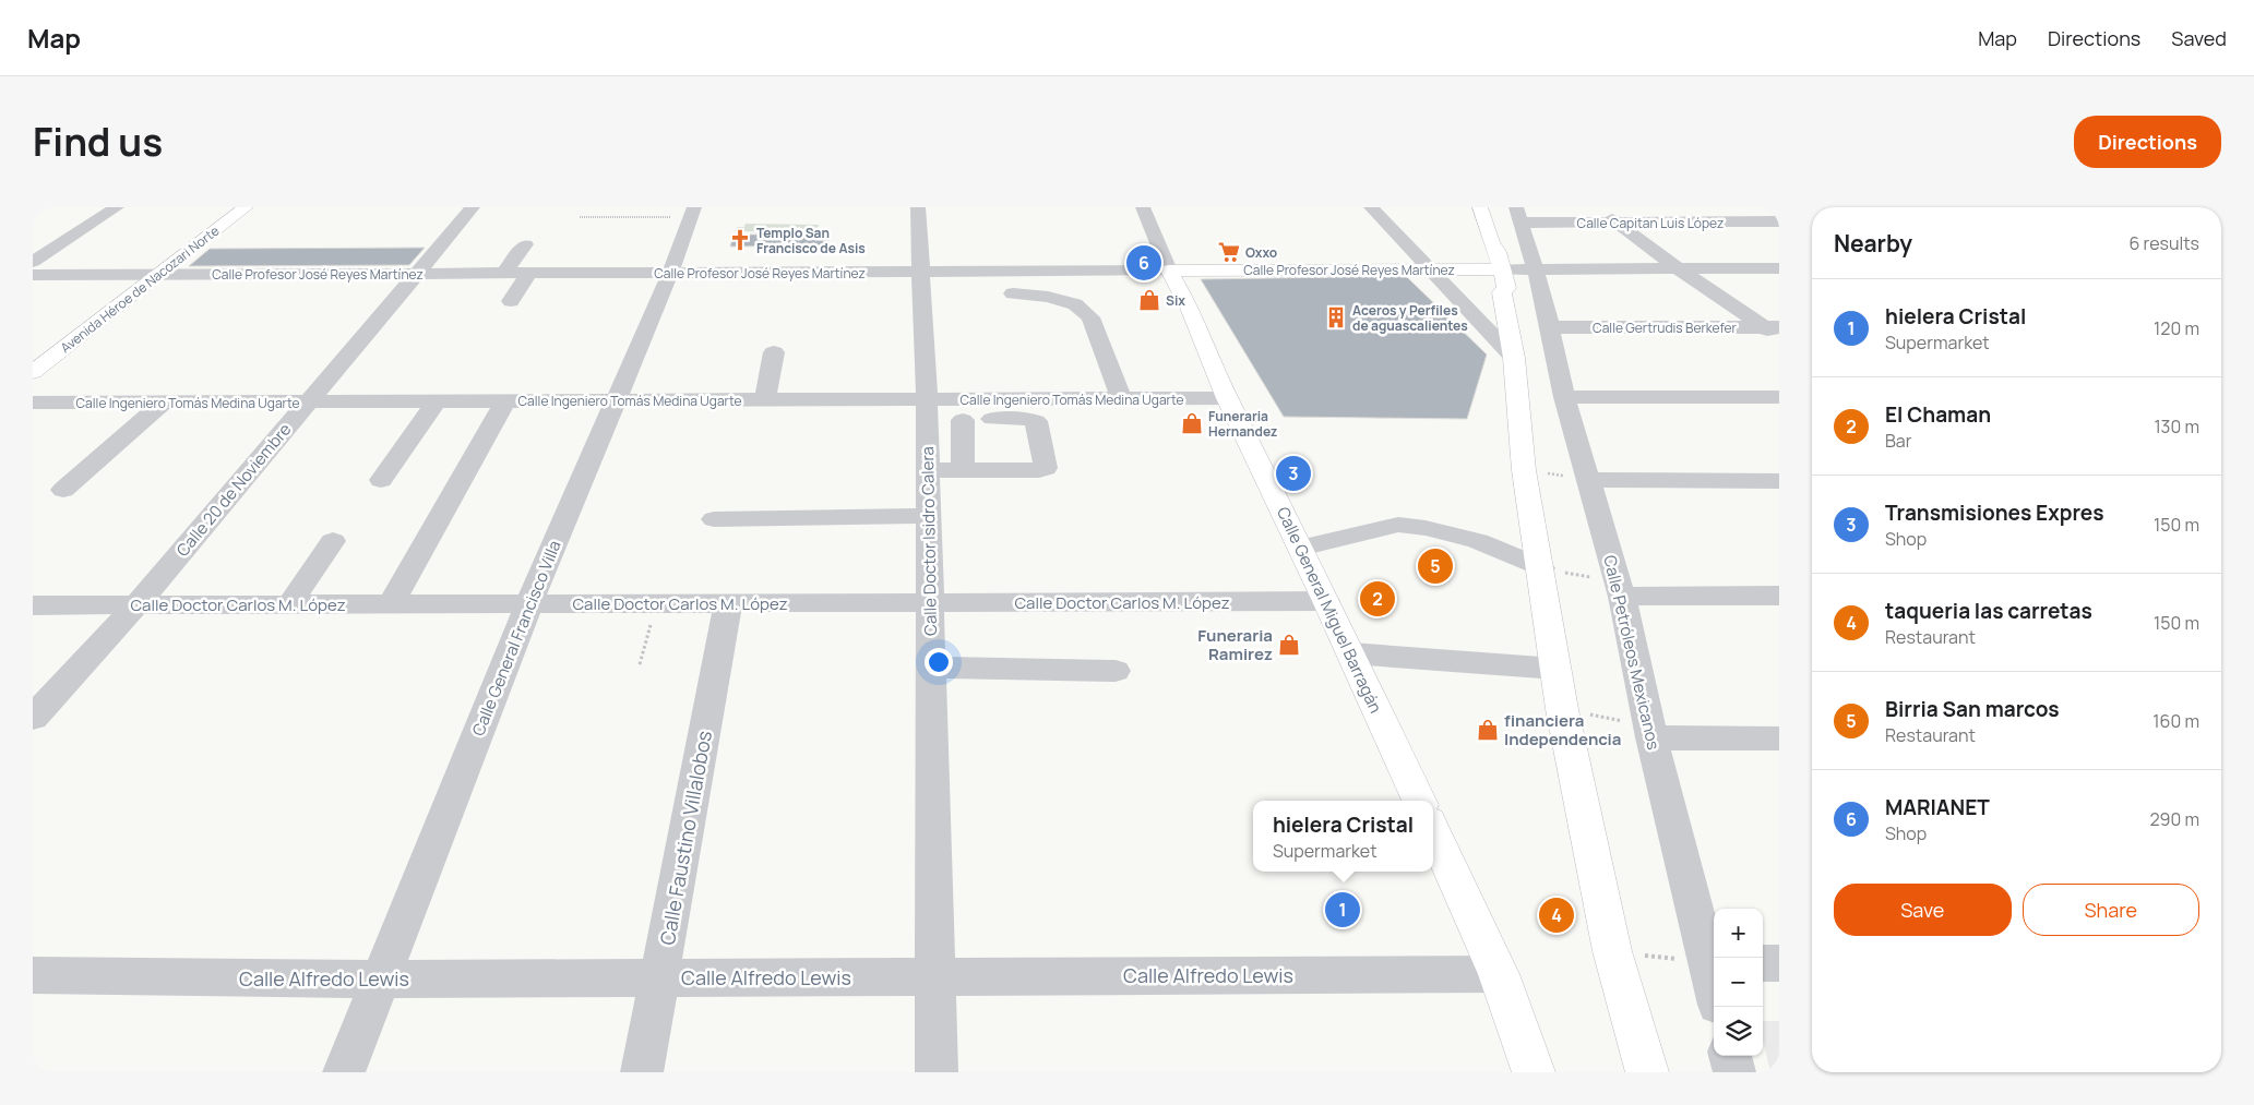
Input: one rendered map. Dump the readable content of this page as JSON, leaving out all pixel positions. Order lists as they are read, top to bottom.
{
  "streets": {
    "main road": ["Calle Profesor José Reyes Martínez", "Avenida Héroe de Nacozari Norte", "Calle General Miguel Barragán"],
    "street": [
      "Calle Capitan Luis López",
      "Calle Gertrudis Berkefer",
      "Calle Ingeniero Tomás Medina Ugarte",
      "Calle 20 de Noviembre",
      "Calle Doctor Isidro Calera",
      "Calle Doctor Carlos M. López",
      "Calle General Francisco Villa",
      "Calle Petróleos Mexicanos",
      "Calle Faustino Villalobos",
      "Calle Alfredo Lewis"
    ]
  },
  "crossings": [
    ["Calle Capitan Luis López", "Calle Petróleos Mexicanos"],
    ["Calle Profesor José Reyes Martínez", "Avenida Héroe de Nacozari Norte"],
    ["Calle Profesor José Reyes Martínez", "Calle 20 de Noviembre"],
    ["Calle Profesor José Reyes Martínez", "Calle Doctor Isidro Calera"],
    ["Calle Profesor José Reyes Martínez", "Calle General Miguel Barragán"],
    ["Calle Profesor José Reyes Martínez", "Calle General Francisco Villa"],
    ["Calle Profesor José Reyes Martínez", "Calle Petróleos Mexicanos"],
    ["Calle Gertrudis Berkefer", "Calle Petróleos Mexicanos"],
    ["Calle Ingeniero Tomás Medina Ugarte", "Calle 20 de Noviembre"],
    ["Calle Ingeniero Tomás Medina Ugarte", "Calle Doctor Isidro Calera"],
    ["Calle Ingeniero Tomás Medina Ugarte", "Calle General Miguel Barragán"],
    ["Calle Ingeniero Tomás Medina Ugarte", "Calle General Francisco Villa"],
    ["Calle 20 de Noviembre", "Calle Doctor Carlos M. López"],
    ["Calle Doctor Isidro Calera", "Calle Doctor Carlos M. López"],
    ["Calle Doctor Isidro Calera", "Calle Alfredo Lewis"],
    ["Calle Doctor Carlos M. López", "Calle General Miguel Barragán"],
    ["Calle Doctor Carlos M. López", "Calle General Francisco Villa"],
    ["Calle Doctor Carlos M. López", "Calle Faustino Villalobos"],
    ["Calle General Francisco Villa", "Calle Alfredo Lewis"],
    ["Calle Faustino Villalobos", "Calle Alfredo Lewis"]
  ],
  "places": {
    "church": ["Templo San Francisco de Asis"],
    "supermarket": ["Oxxo"],
    "shop": [
      "Six",
      "Funeraria Hernandez",
      "Funeraria Ramirez",
      "financiera Independencia"
    ],
    "building": ["Aceros y Perfiles de aguascalientes"]
  },
  "page": {
    "header": "Map",
    "nav": ["Map", "Directions", "Saved"],
    "title": "Find us",
    "buttons": [
      "Directions",
      ["Save", "Share"]
    ],
    "heading": ["Nearby", "6 results"],
    "pins": [
      "6",
      "3",
      "5",
      "2",
      "1",
      "4"
    ],
    "list": [
      {
        "mark": "1",
        "name": "hielera Cristal",
        "note": "Supermarket",
        "value": "120 m"
      },
      {
        "mark": "2",
        "name": "El Chaman",
        "note": "Bar",
        "value": "130 m"
      },
      {
        "mark": "3",
        "name": "Transmisiones Expres",
        "note": "Shop",
        "value": "150 m"
      },
      {
        "mark": "4",
        "name": "taqueria las carretas",
        "note": "Restaurant",
        "value": "150 m"
      },
      {
        "mark": "5",
        "name": "Birria San marcos",
        "note": "Restaurant",
        "value": "160 m"
      },
      {
        "mark": "6",
        "name": "MARIANET",
        "note": "Shop",
        "value": "290 m"
      }
    ],
    "popup": ["hielera Cristal", "Supermarket"],
    "map_buttons": ["+", "−"]
  }
}
